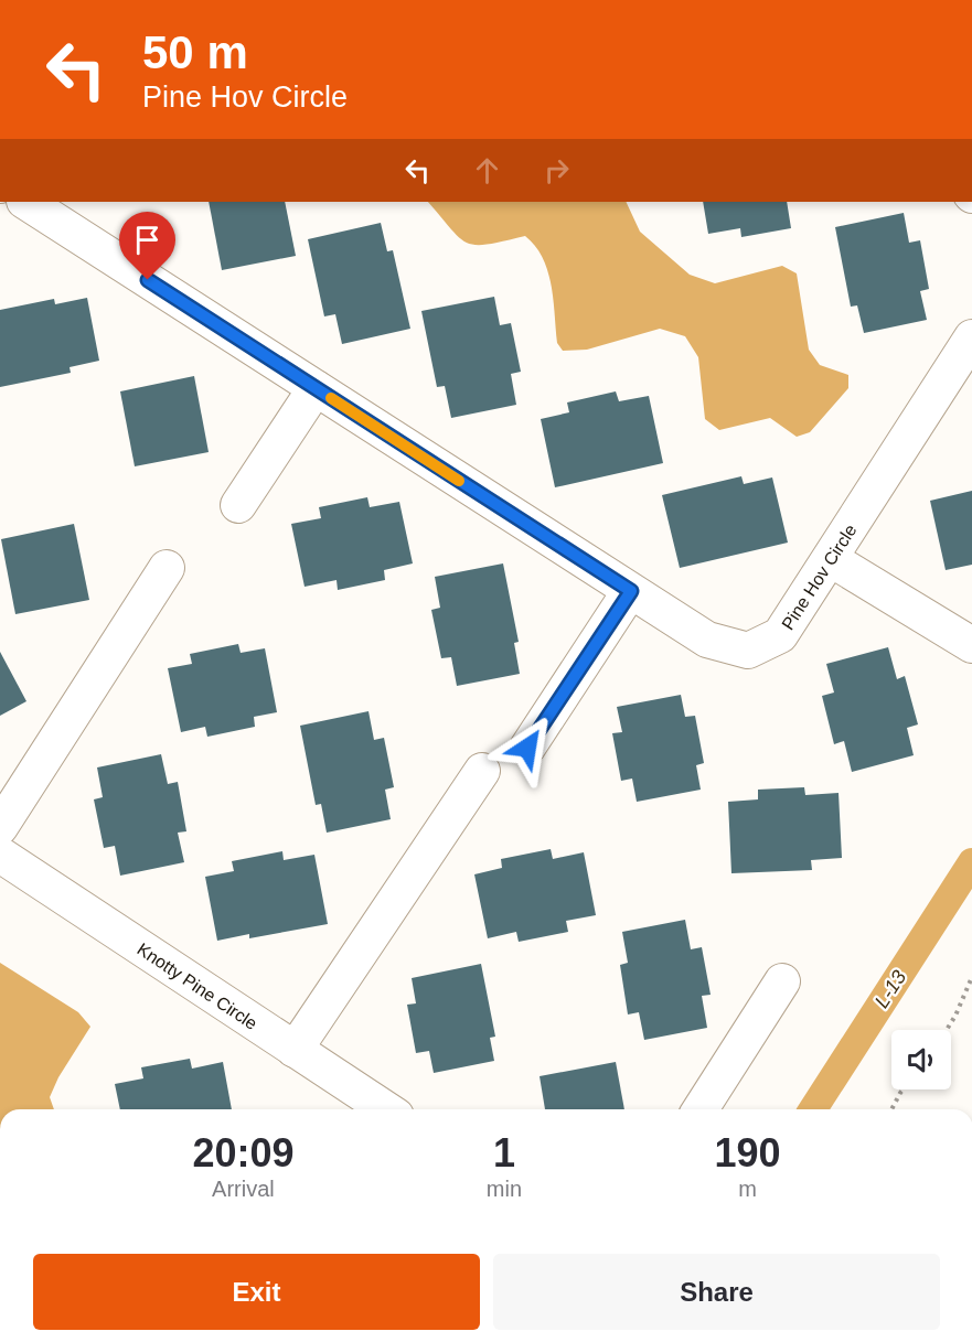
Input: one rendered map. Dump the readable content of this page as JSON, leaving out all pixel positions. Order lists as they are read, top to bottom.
{
  "streets": {
    "street": ["Pine Hov Circle", "Knotty Pine Circle"]
  },
  "water": ["L-13"],
  "page": {
    "turn": ["50 m", "Pine Hov Circle"],
    "eta": [
      "20:09",
      "Arrival",
      "1",
      "min",
      "190",
      "m"
    ],
    "buttons": ["Exit", "Share"]
  }
}
